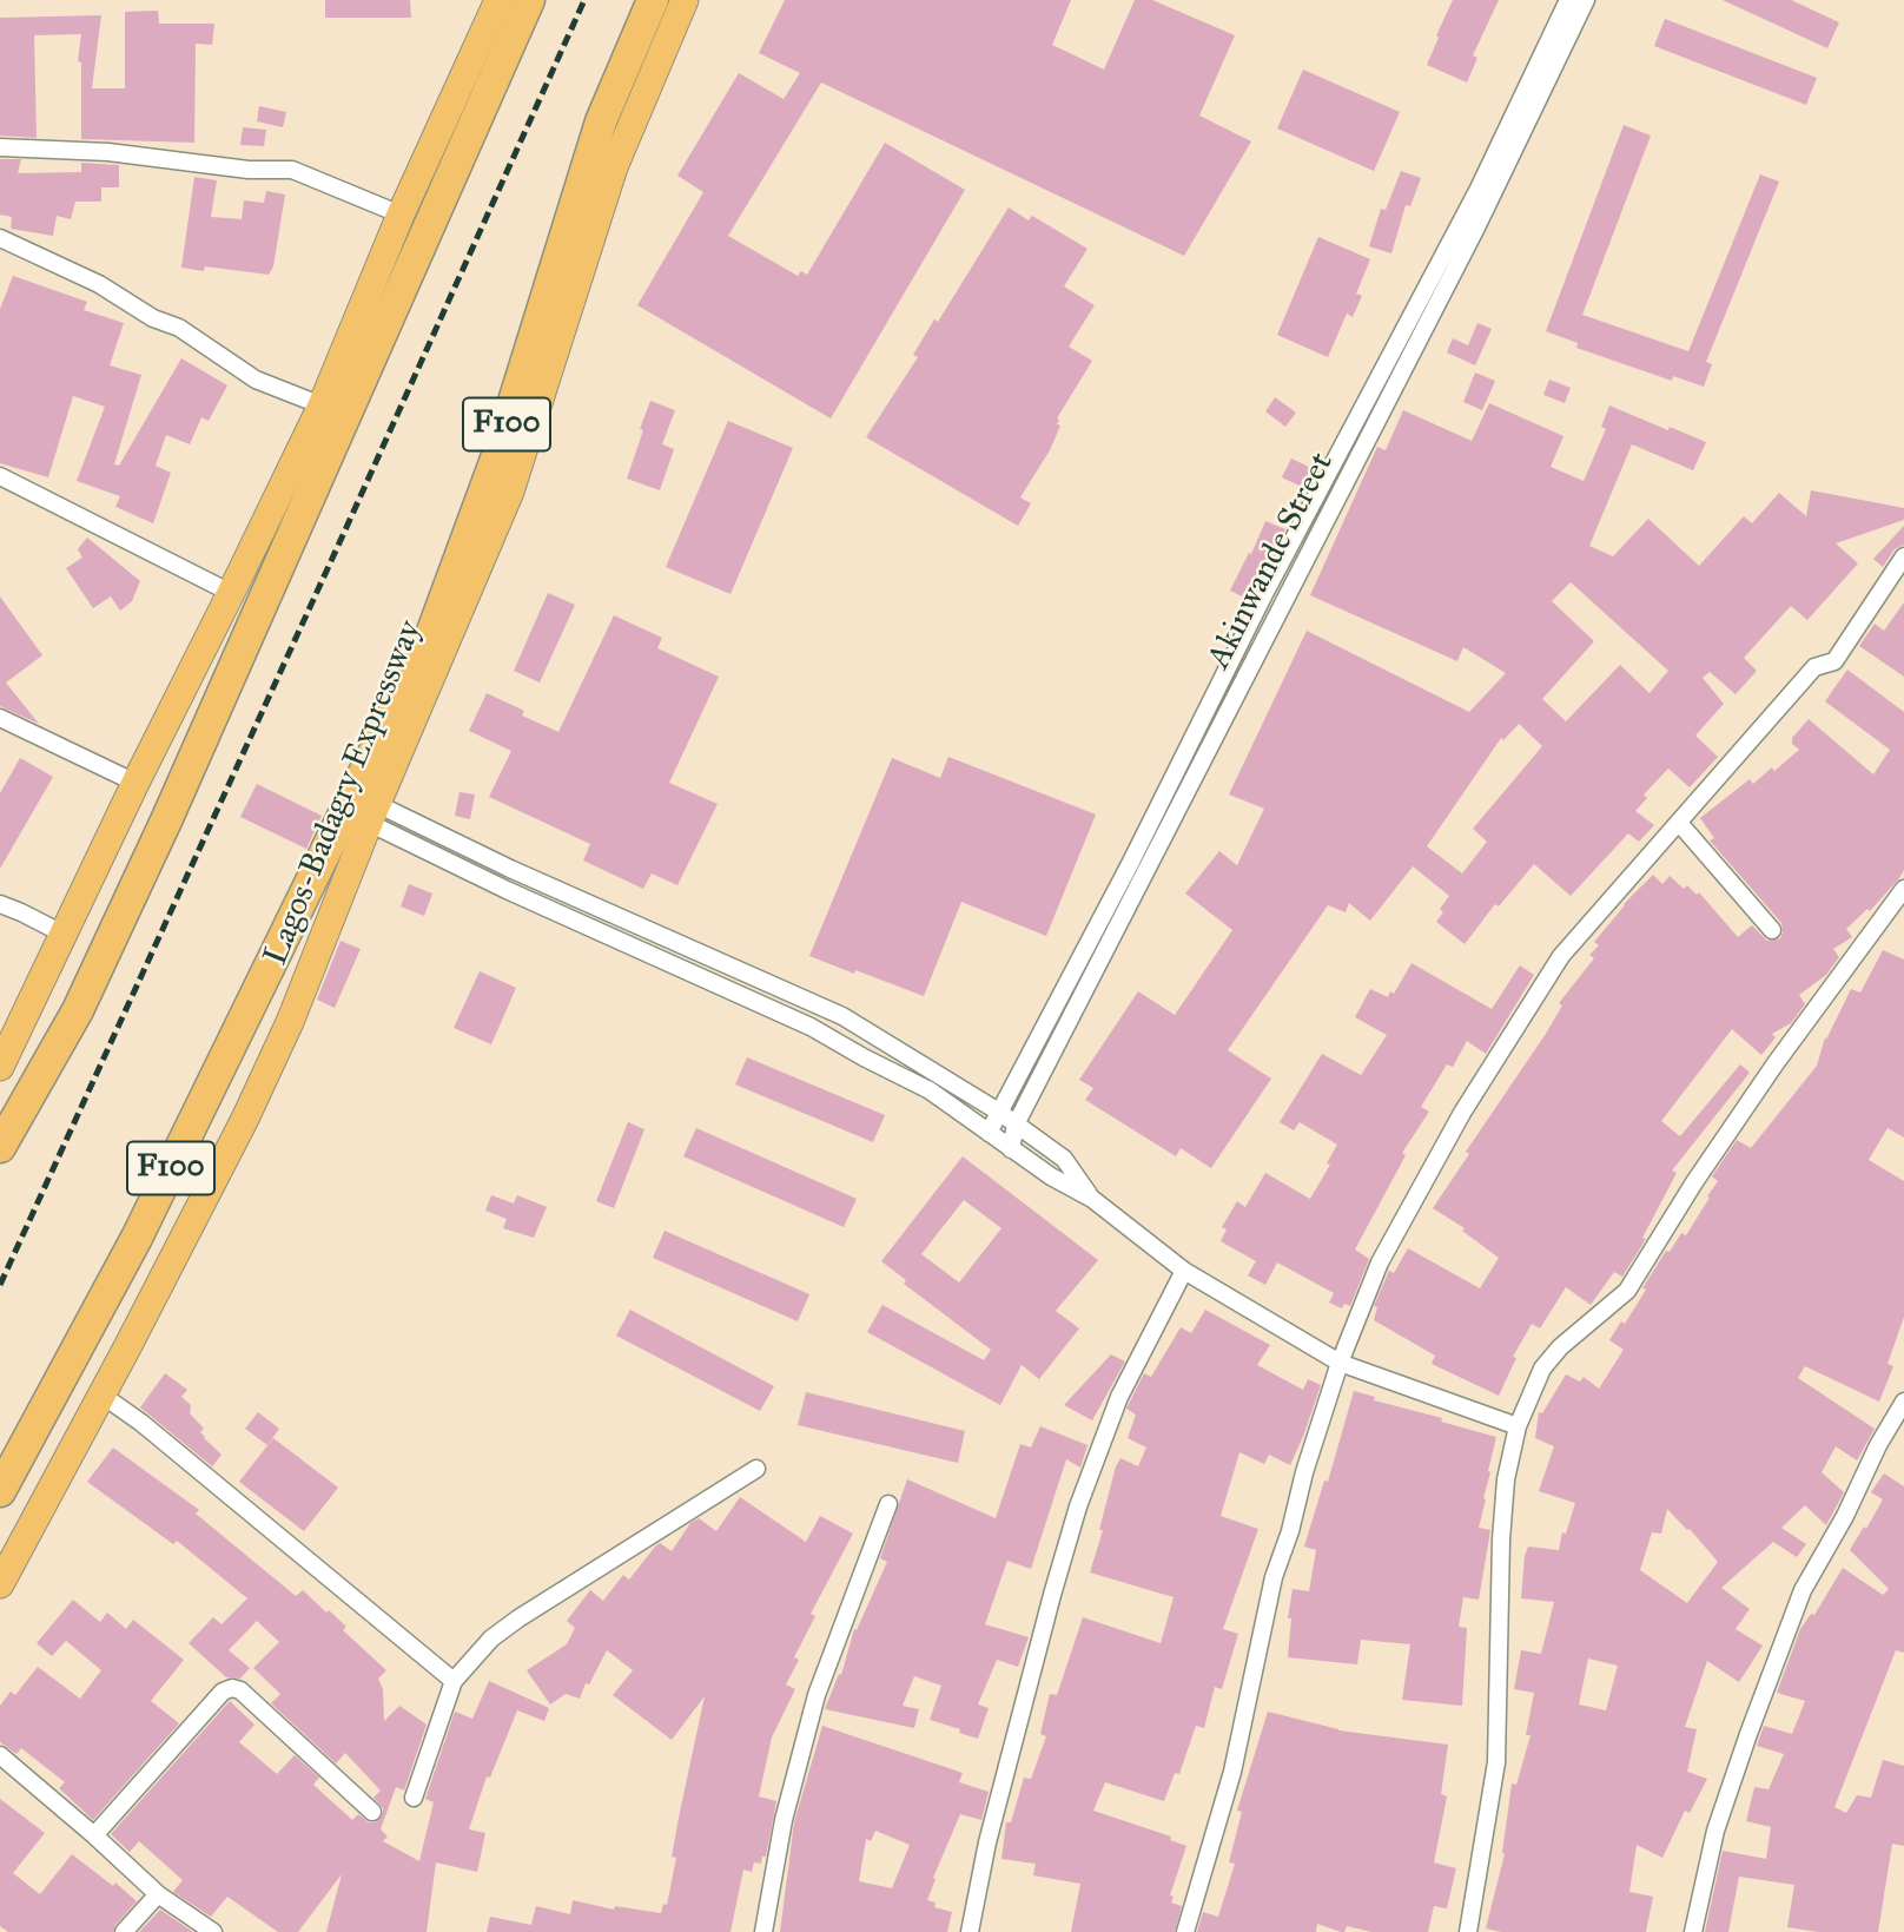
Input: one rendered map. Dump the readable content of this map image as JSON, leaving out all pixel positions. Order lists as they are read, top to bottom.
{
  "streets": {
    "highway": ["F100", "Lagos-Badagry Expressway"],
    "street": ["Akinwande Street"]
  }
}
